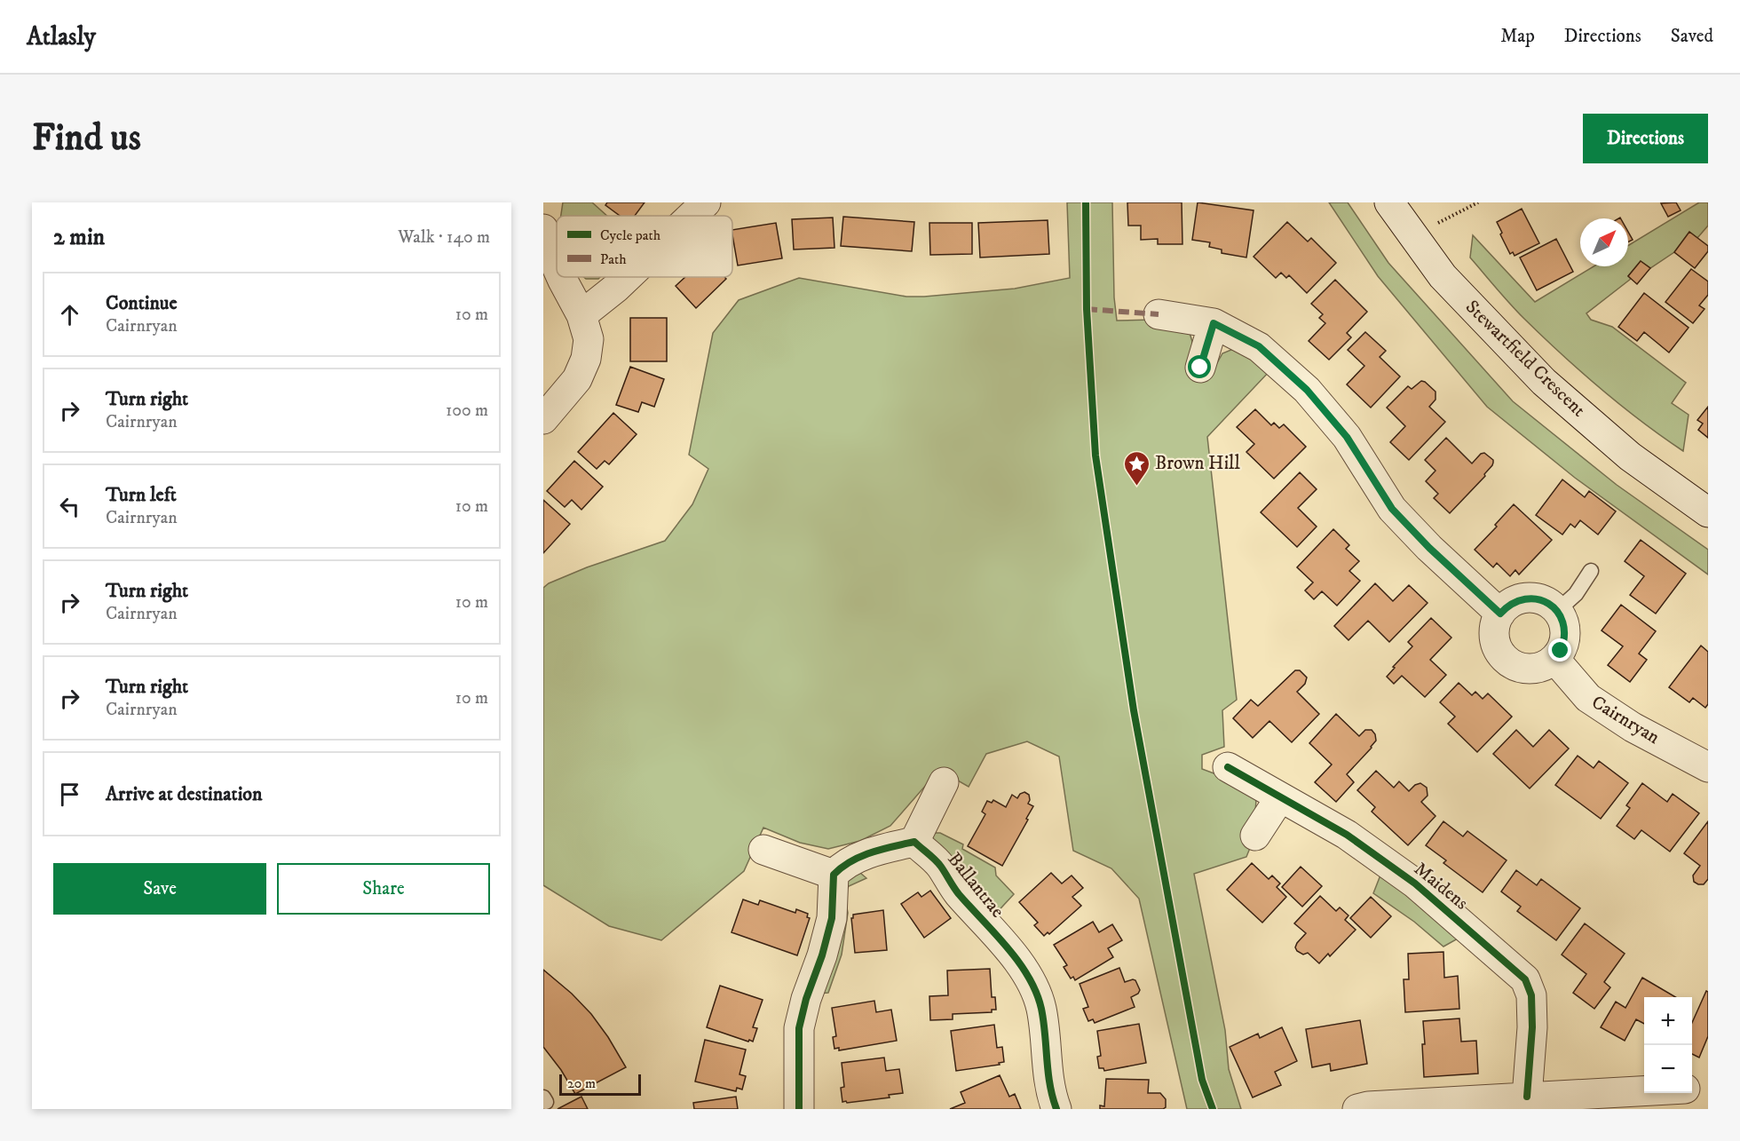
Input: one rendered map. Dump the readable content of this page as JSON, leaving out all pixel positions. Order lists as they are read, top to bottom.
{
  "streets": {
    "street": [
      "Stewartfield Crescent",
      "Cairnryan",
      "Ballantrae",
      "Maidens"
    ]
  },
  "places": {
    "place": ["Brown Hill"]
  },
  "legend": ["Cycle path", "Path"],
  "scale_bar": "20 m",
  "north": "top right",
  "page": {
    "header": "Atlasly",
    "nav": ["Map", "Directions", "Saved"],
    "buttons": [
      "Directions",
      ["Save", "Share"]
    ],
    "title": "Find us",
    "heading": ["2 min", "Walk · 140 m"],
    "list": [
      ["Continue", "Cairnryan", "10 m"],
      ["Turn right", "Cairnryan", "100 m"],
      ["Turn left", "Cairnryan", "10 m"],
      ["Turn right", "Cairnryan", "10 m"],
      ["Turn right", "Cairnryan", "10 m"],
      "Arrive at destination"
    ],
    "map_buttons": ["+", "−"],
    "scale": "20 m"
  }
}
